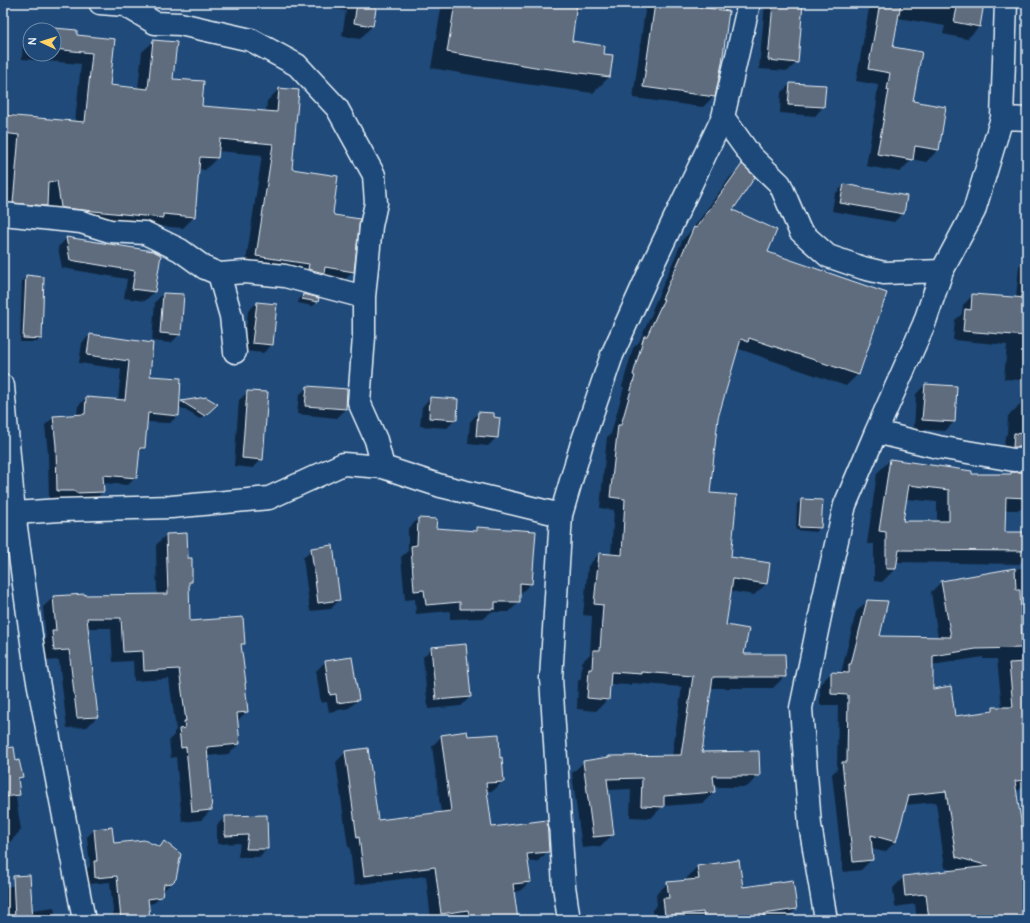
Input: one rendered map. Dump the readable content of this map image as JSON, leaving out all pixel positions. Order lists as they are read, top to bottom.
{
  "north": "left"
}
